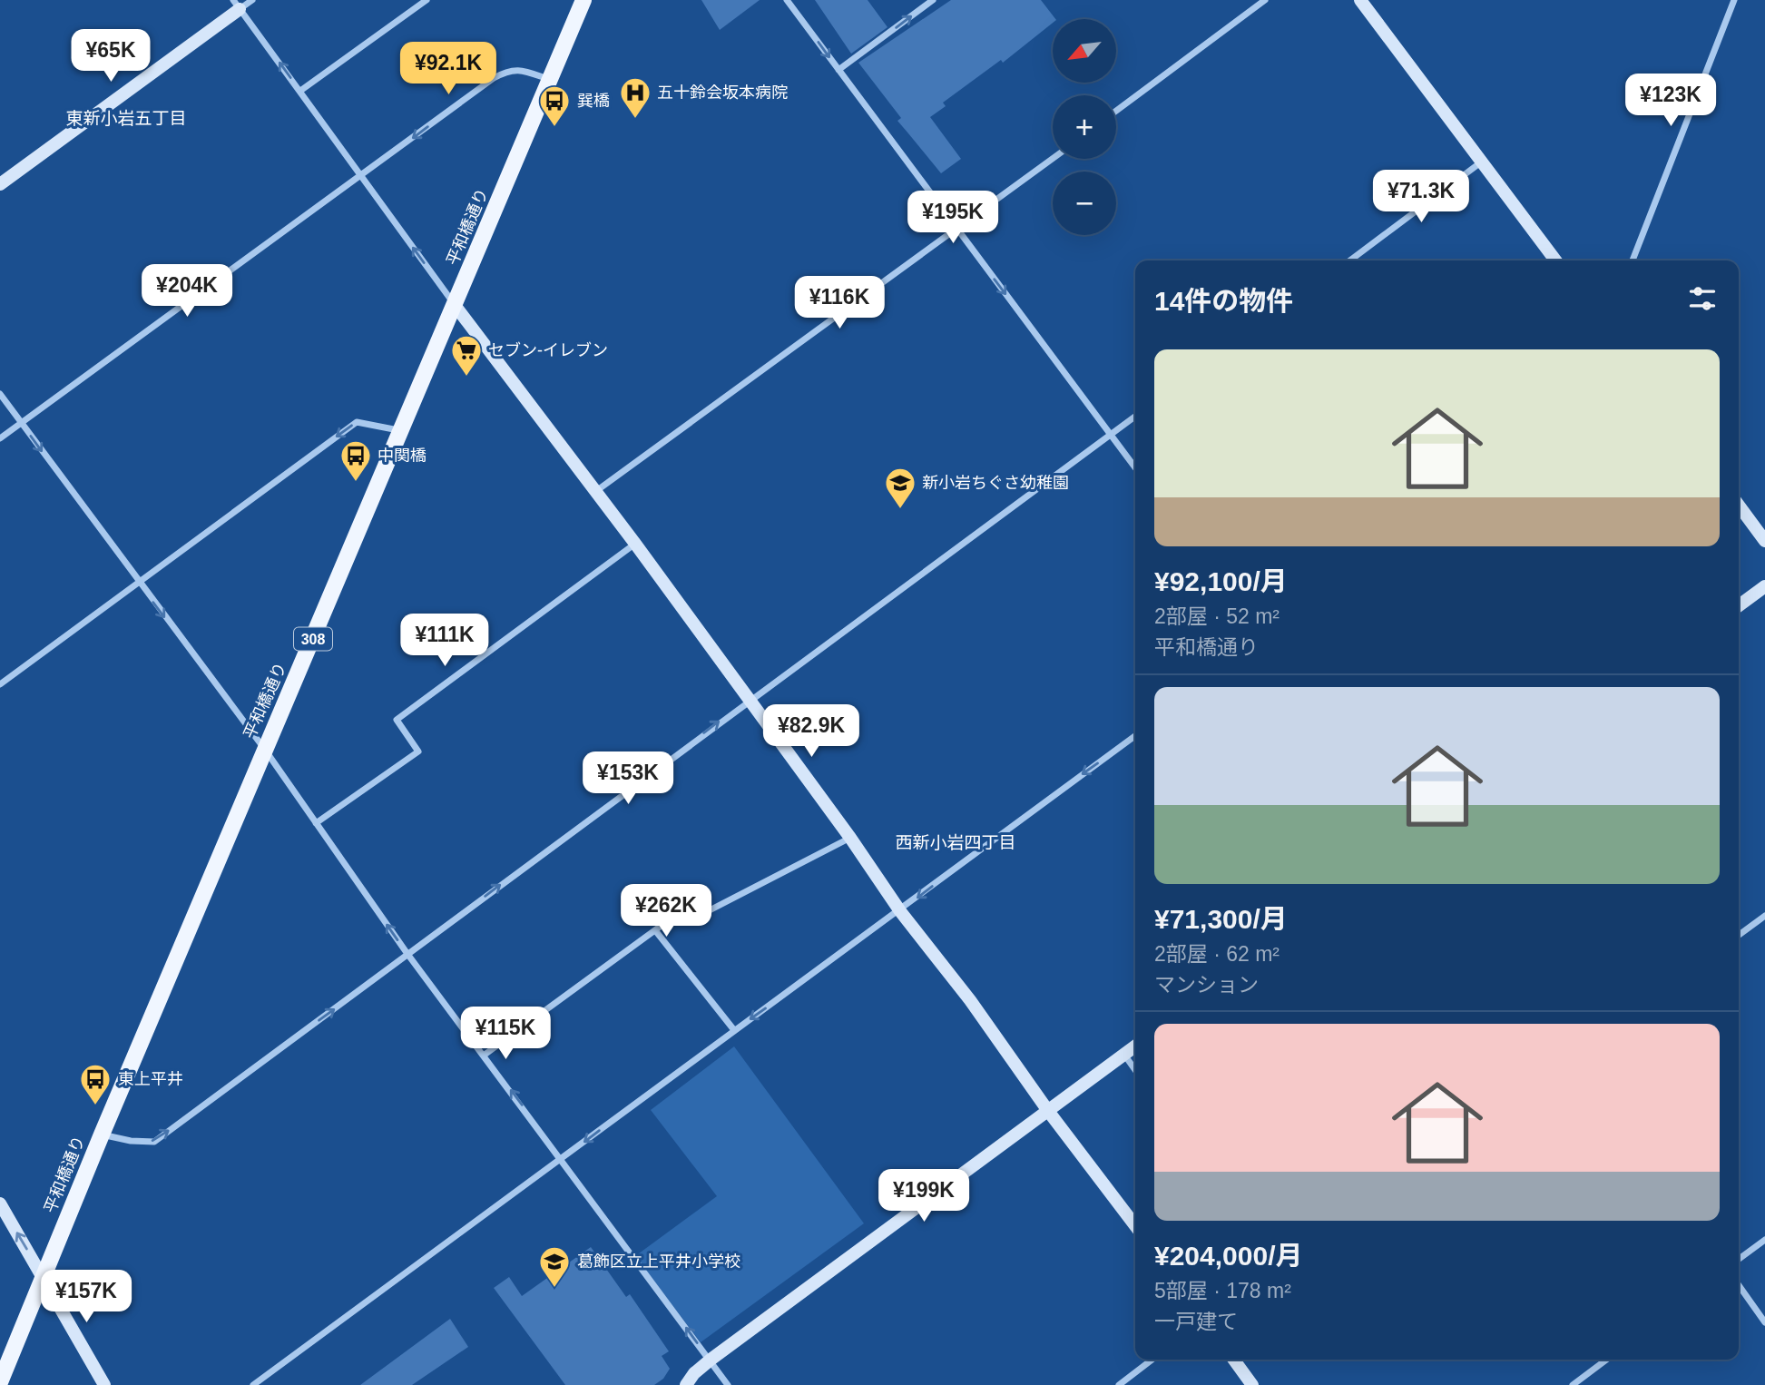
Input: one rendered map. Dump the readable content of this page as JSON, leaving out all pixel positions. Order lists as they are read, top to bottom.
{
  "streets": {
    "main road": ["平和橋通り", "308"]
  },
  "districts": ["東新小岩五丁目", "西新小岩四丁目"],
  "places": {
    "hospital": ["五十鈴会坂本病院"],
    "bus stop": ["巽橋", "中関橋", "東上平井"],
    "supermarket": ["セブン-イレブン"],
    "school or university": ["新小岩ちぐさ幼稚園", "葛飾区立上平井小学校"]
  },
  "north": "bottom left",
  "page": {
    "map_buttons": ["+", "−"],
    "price": [
      "¥65K",
      "¥92.1K",
      "¥123K",
      "¥71.3K",
      "¥195K",
      "¥204K",
      "¥116K",
      "¥111K",
      "¥82.9K",
      "¥153K",
      "¥262K",
      "¥115K",
      "¥199K",
      "¥157K"
    ],
    "heading": "14件の物件",
    "list": [
      {
        "name": "¥92,100/月",
        "note": "2部屋 · 52 m² · 平和橋通り"
      },
      {
        "name": "¥71,300/月",
        "note": "2部屋 · 62 m² · マンション"
      },
      {
        "name": "¥204,000/月",
        "note": "5部屋 · 178 m² · 一戸建て"
      }
    ]
  }
}
